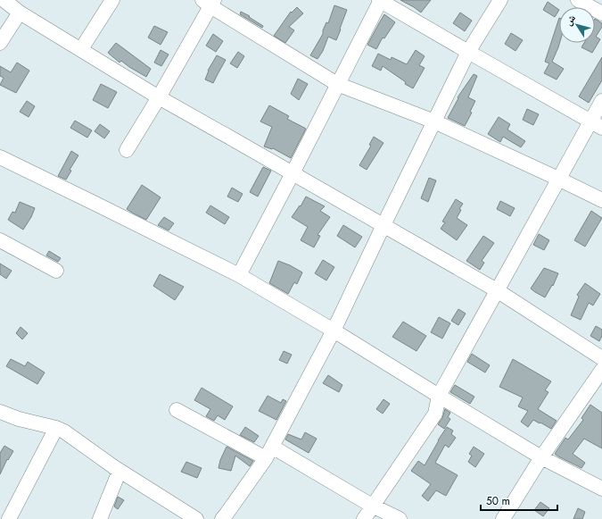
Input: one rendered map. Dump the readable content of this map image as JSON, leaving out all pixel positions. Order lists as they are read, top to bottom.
{
  "scale_bar": "50 m",
  "north": "top left"
}
